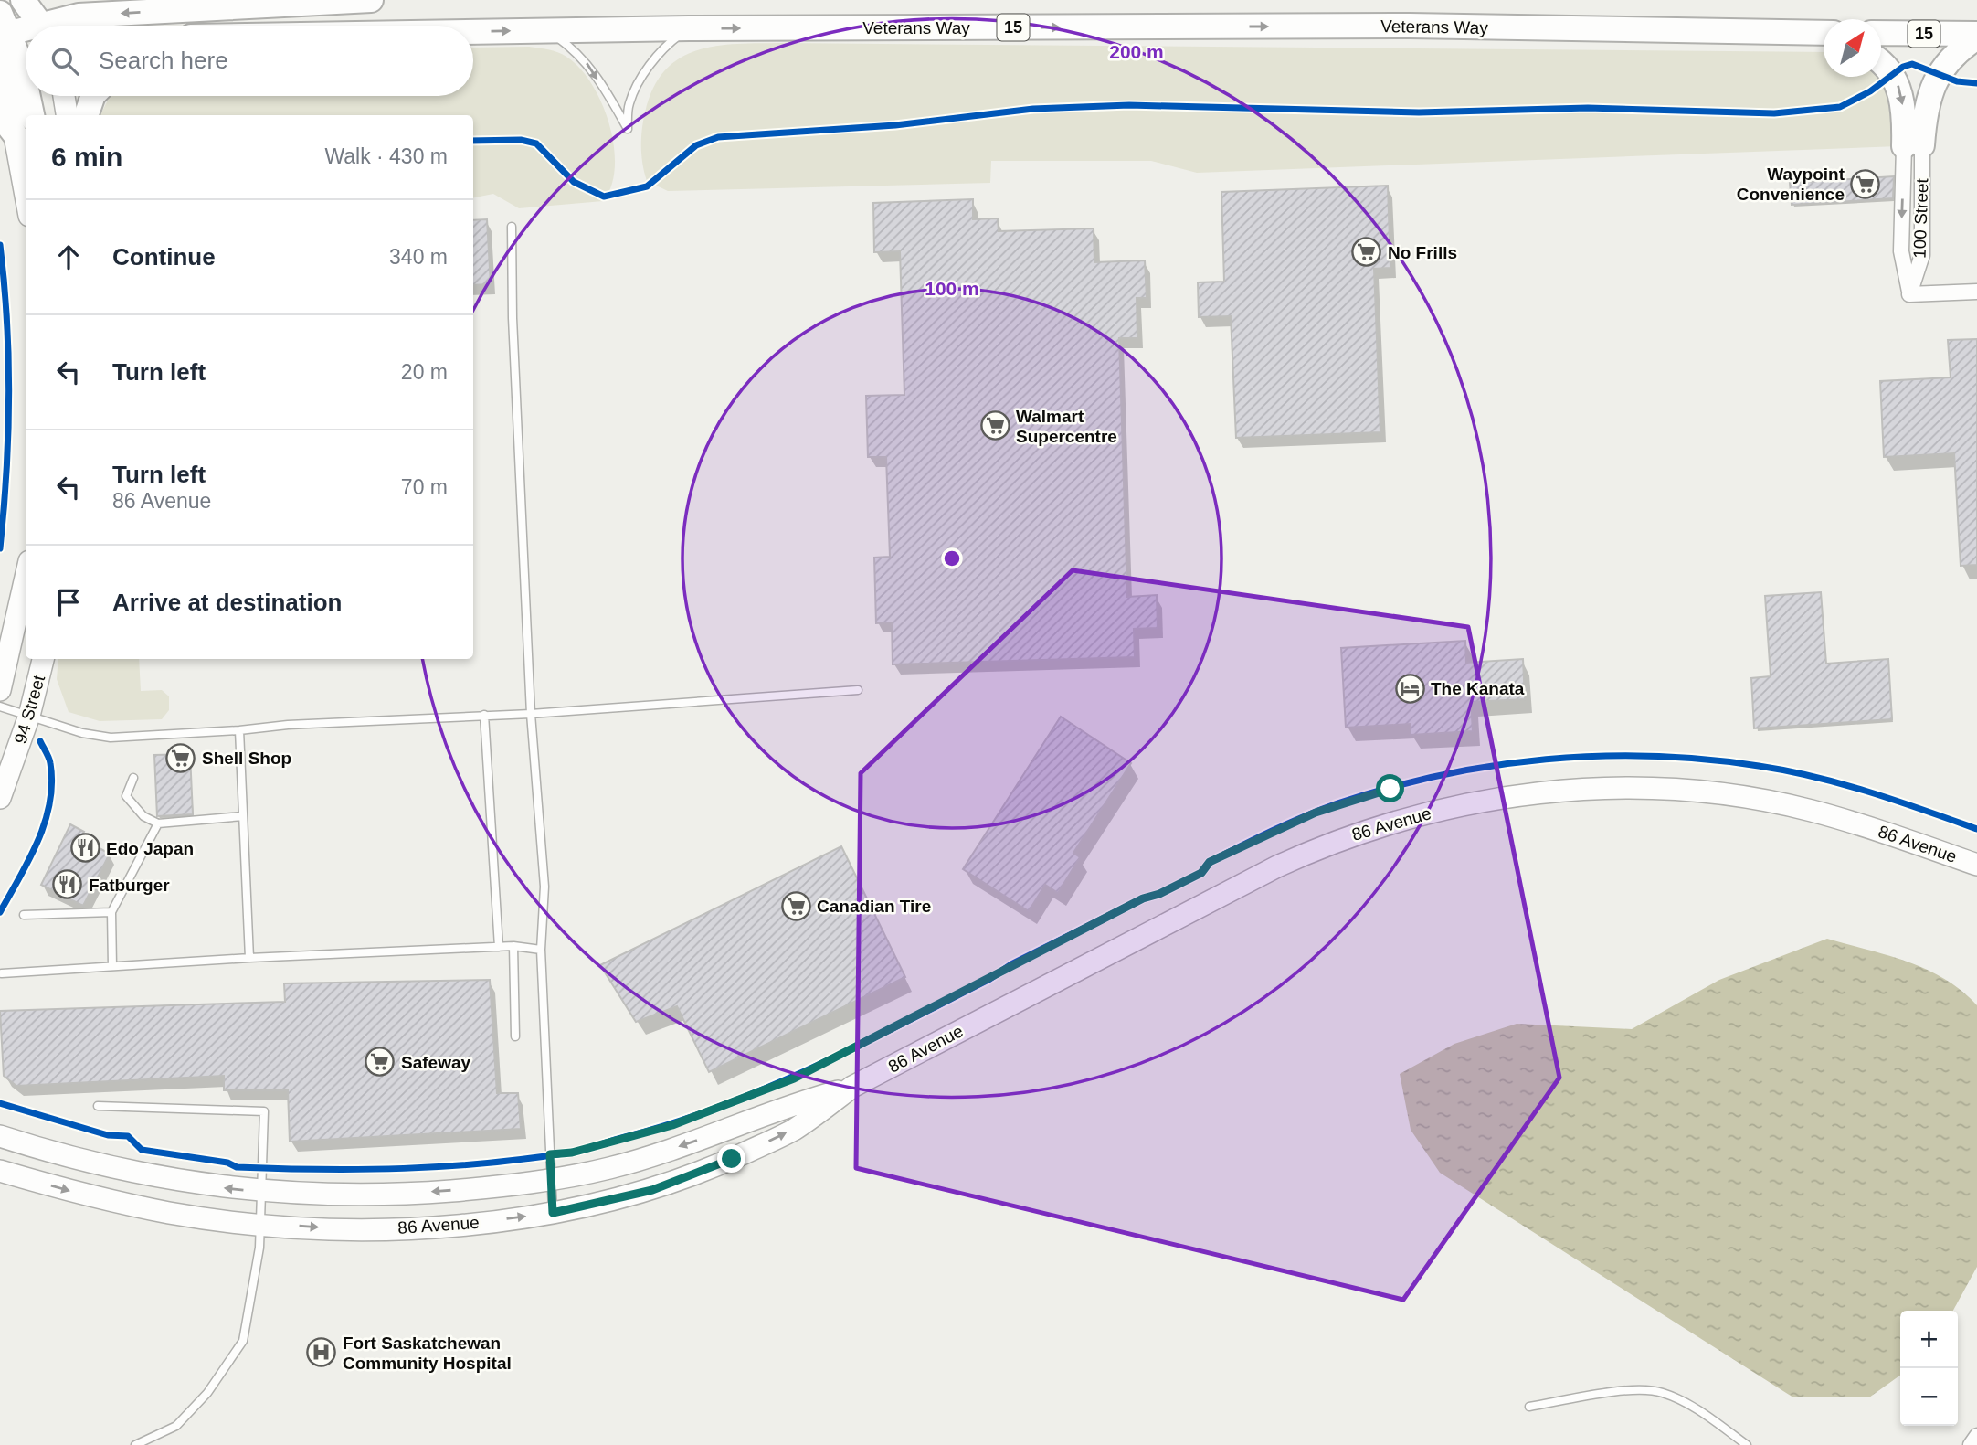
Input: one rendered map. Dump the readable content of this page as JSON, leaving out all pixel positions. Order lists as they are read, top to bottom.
{
  "streets": {
    "main road": ["Veterans Way", "15"],
    "street": ["100 Street", "94 Street", "86 Avenue"]
  },
  "one_way": ["Veterans Way"],
  "places": {
    "supermarket": [
      "Waypoint Convenience",
      "No Frills",
      "Walmart Supercentre",
      "Shell Shop",
      "Canadian Tire",
      "Safeway"
    ],
    "hotel": ["The Kanata"],
    "restaurant": ["Edo Japan", "Fatburger"],
    "hospital": ["Fort Saskatchewan Community Hospital"]
  },
  "north": "top right",
  "page": {
    "search": "Search here",
    "heading": ["6 min", "Walk · 430 m"],
    "list": [
      ["Continue", "340 m"],
      ["Turn left", "20 m"],
      ["Turn left", "86 Avenue", "70 m"],
      "Arrive at destination"
    ],
    "map_buttons": ["+", "−"]
  },
  "rings": ["200 m", "100 m"]
}
